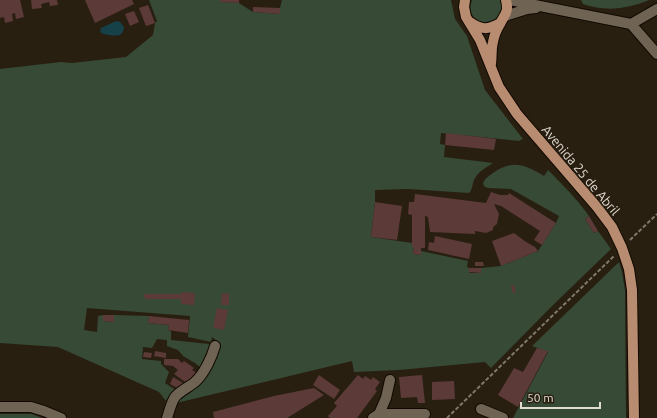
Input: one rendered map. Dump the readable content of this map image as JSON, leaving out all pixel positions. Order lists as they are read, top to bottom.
{
  "streets": {
    "main road": ["Avenida 25 de Abril"]
  },
  "scale_bar": "50 m"
}
